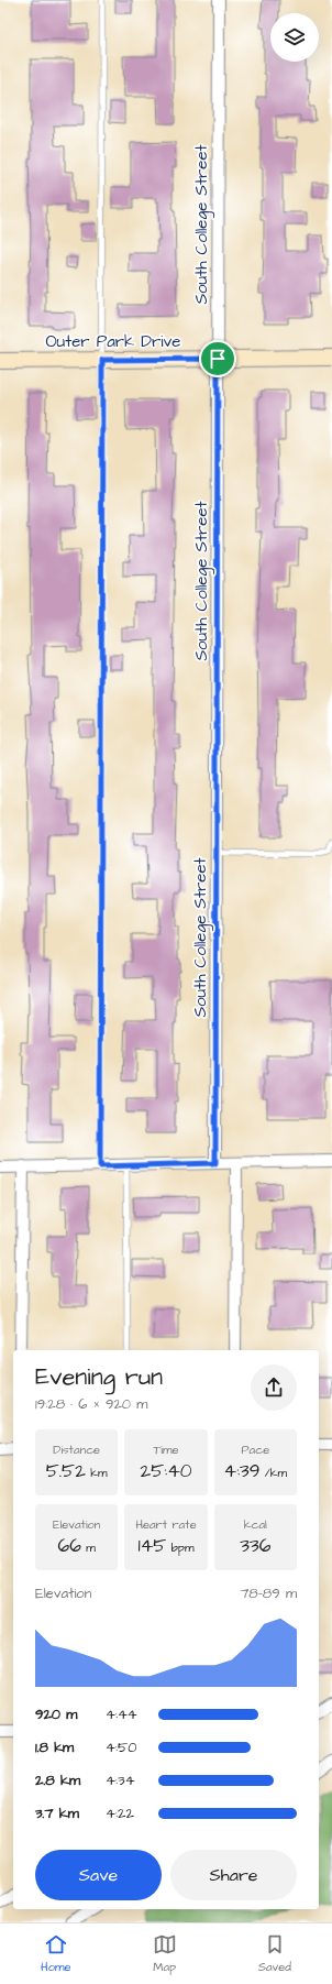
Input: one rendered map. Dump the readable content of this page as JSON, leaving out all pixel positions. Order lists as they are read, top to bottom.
{
  "streets": {
    "street": ["South College Street", "Outer Park Drive"]
  },
  "crossings": [
    ["South College Street", "Outer Park Drive"]
  ],
  "page": {
    "heading": ["Evening run", "19:28 · 6 × 920 m"],
    "stats": [
      ["Distance", "5.52 km"],
      ["Time", "25:40"],
      ["Pace", "4:39 /km"],
      ["Elevation", "66 m"],
      ["Heart rate", "145 bpm"],
      ["kcal", "336"]
    ],
    "chart": ["Elevation", "78–89 m"],
    "list": [
      {
        "name": "920 m",
        "note": "4:44"
      },
      {
        "name": "1.8 km",
        "note": "4:50"
      },
      {
        "name": "2.8 km",
        "note": "4:34"
      },
      {
        "name": "3.7 km",
        "note": "4:22"
      }
    ],
    "buttons": ["Save", "Share"],
    "tabs": ["Home", "Map", "Saved"]
  }
}
